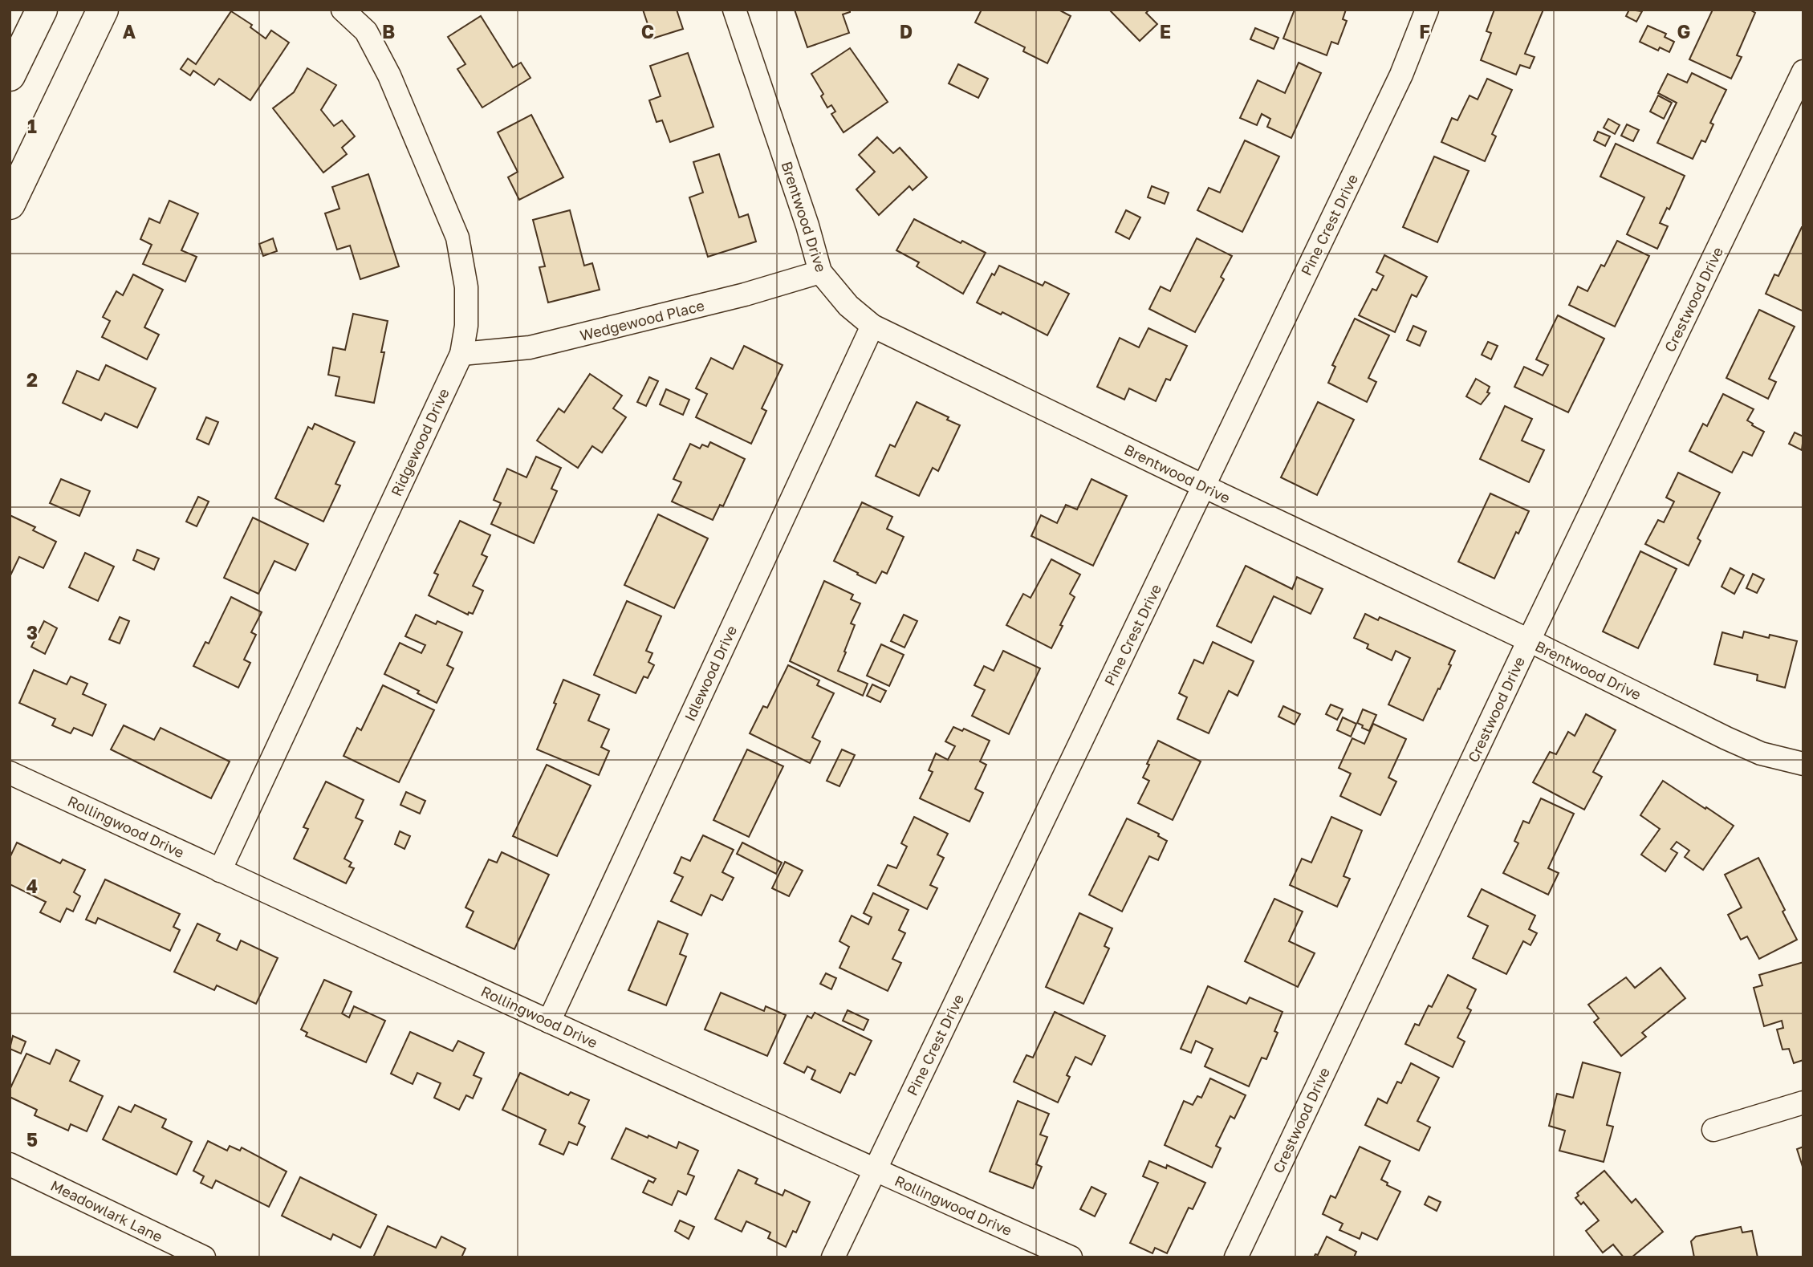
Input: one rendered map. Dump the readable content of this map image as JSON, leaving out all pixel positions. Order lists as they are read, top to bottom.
{
  "streets": {
    "street": [
      "Brentwood Drive",
      "Pine Crest Drive",
      "Crestwood Drive",
      "Wedgewood Place",
      "Ridgewood Drive",
      "Idlewood Drive",
      "Rollingwood Drive",
      "Meadowlark Lane"
    ]
  },
  "crossings": [
    ["Brentwood Drive", "Pine Crest Drive"],
    ["Brentwood Drive", "Crestwood Drive"],
    ["Brentwood Drive", "Wedgewood Place"],
    ["Brentwood Drive", "Idlewood Drive"],
    ["Pine Crest Drive", "Rollingwood Drive"],
    ["Wedgewood Place", "Ridgewood Drive"],
    ["Ridgewood Drive", "Rollingwood Drive"],
    ["Idlewood Drive", "Rollingwood Drive"]
  ],
  "grid": {
    "columns": [
      "A",
      "B",
      "C",
      "D",
      "E",
      "F",
      "G"
    ],
    "rows": [
      "1",
      "2",
      "3",
      "4",
      "5"
    ]
  }
}
